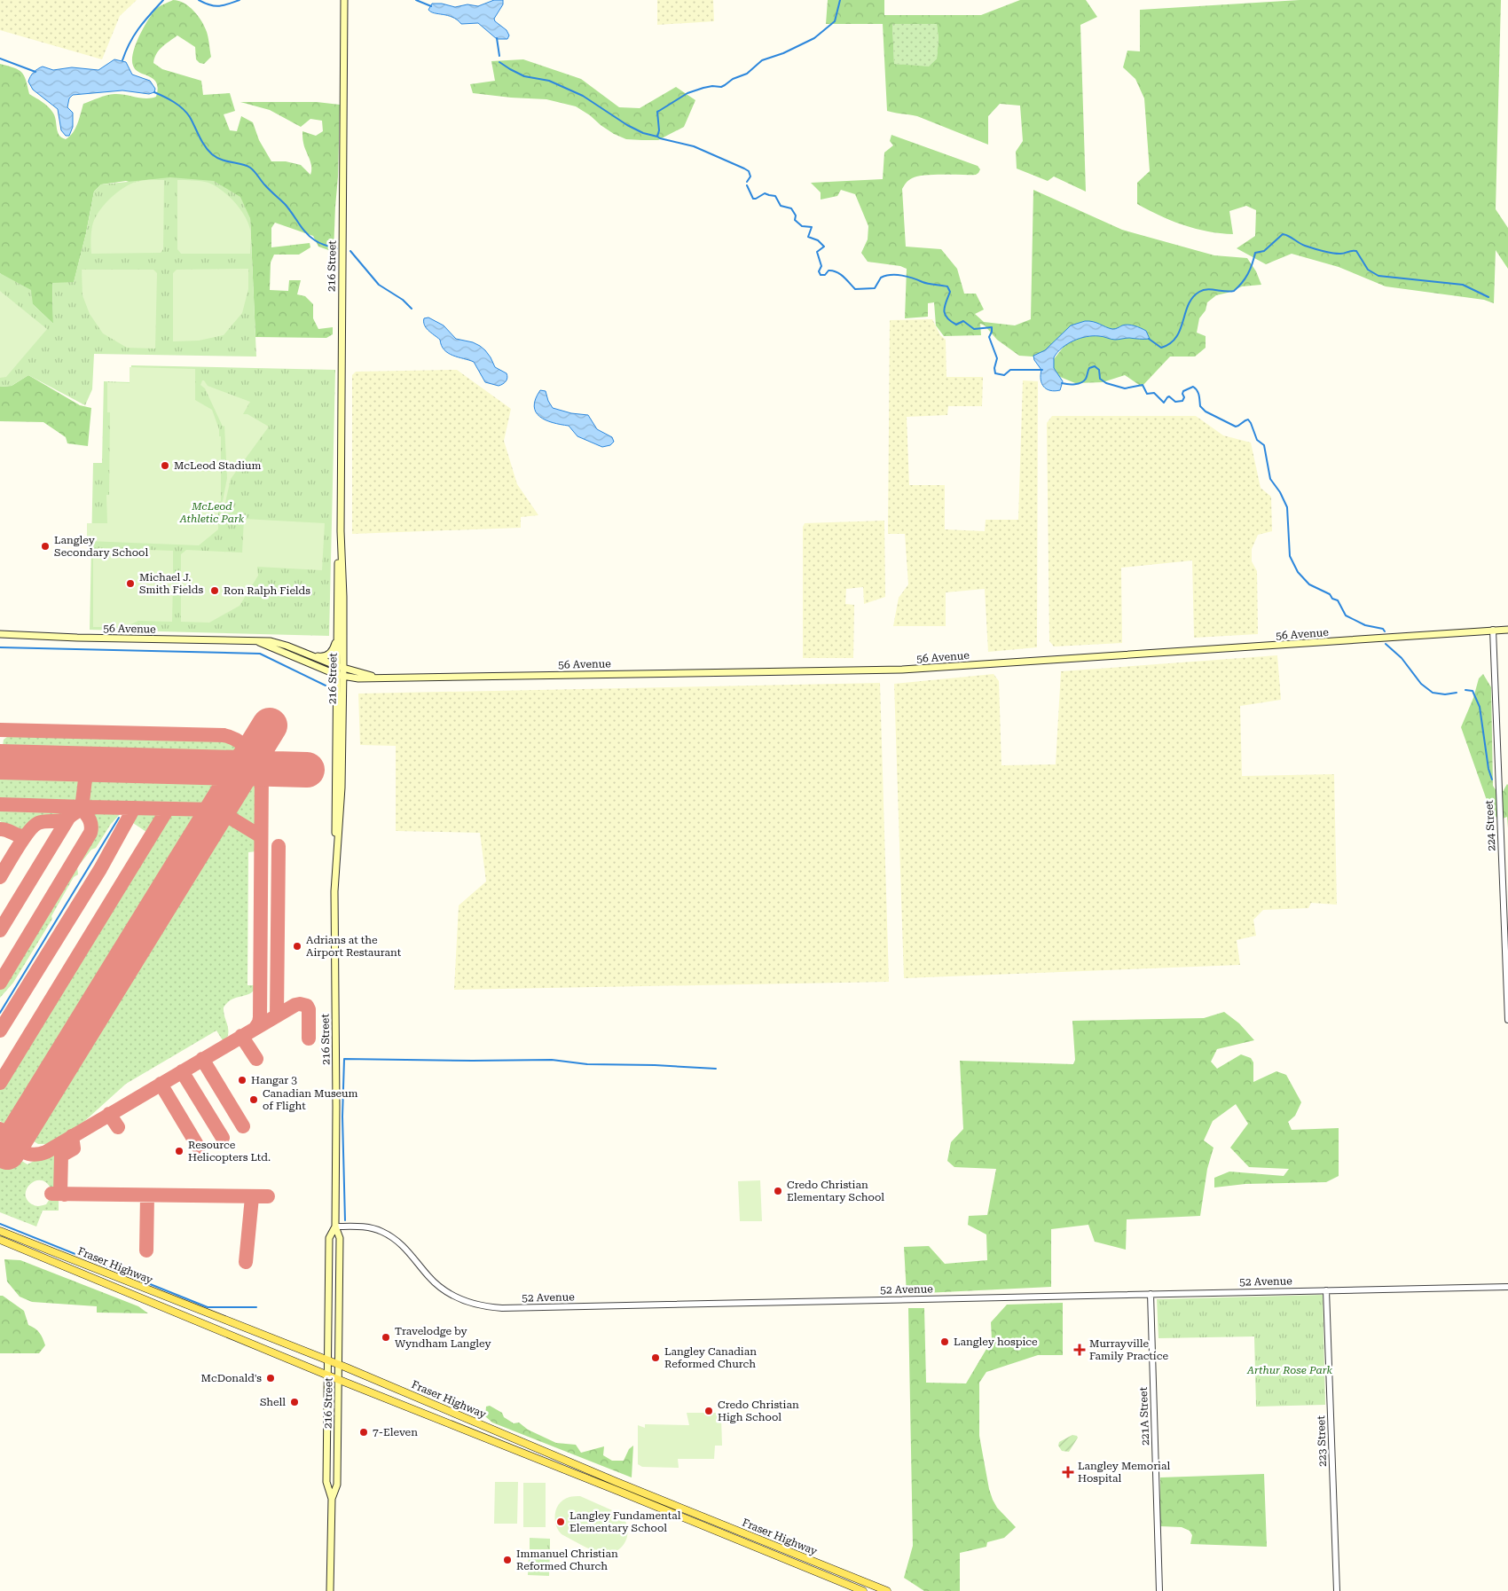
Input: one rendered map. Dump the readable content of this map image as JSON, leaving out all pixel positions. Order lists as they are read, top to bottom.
{
  "streets": {
    "main road": ["216 Street", "56 Avenue", "Fraser Highway"],
    "street": [
      "224 Street",
      "52 Avenue",
      "221A Street",
      "223 Street"
    ]
  },
  "crossings": [
    ["216 Street", "56 Avenue"],
    ["216 Street", "Fraser Highway"],
    ["216 Street", "52 Avenue"],
    ["56 Avenue", "224 Street"],
    ["52 Avenue", "221A Street"],
    ["52 Avenue", "223 Street"]
  ],
  "parks": ["McLeod Athletic Park", "Arthur Rose Park"],
  "places": {
    "other": [
      "McLeod Stadium",
      "Langley Secondary School",
      "Michael J. Smith Fields",
      "Ron Ralph Fields",
      "Adrians at the Airport Restaurant",
      "Hangar 3",
      "Canadian Museum of Flight",
      "Resource Helicopters Ltd.",
      "Credo Christian Elementary School",
      "Travelodge by Wyndham Langley",
      "Langley hospice",
      "Langley Canadian Reformed Church",
      "McDonald's",
      "Shell",
      "Credo Christian High School",
      "7-Eleven",
      "Langley Fundamental Elementary School",
      "Immanuel Christian Reformed Church"
    ],
    "health": ["Murrayville Family Practice", "Langley Memorial Hospital"]
  }
}
